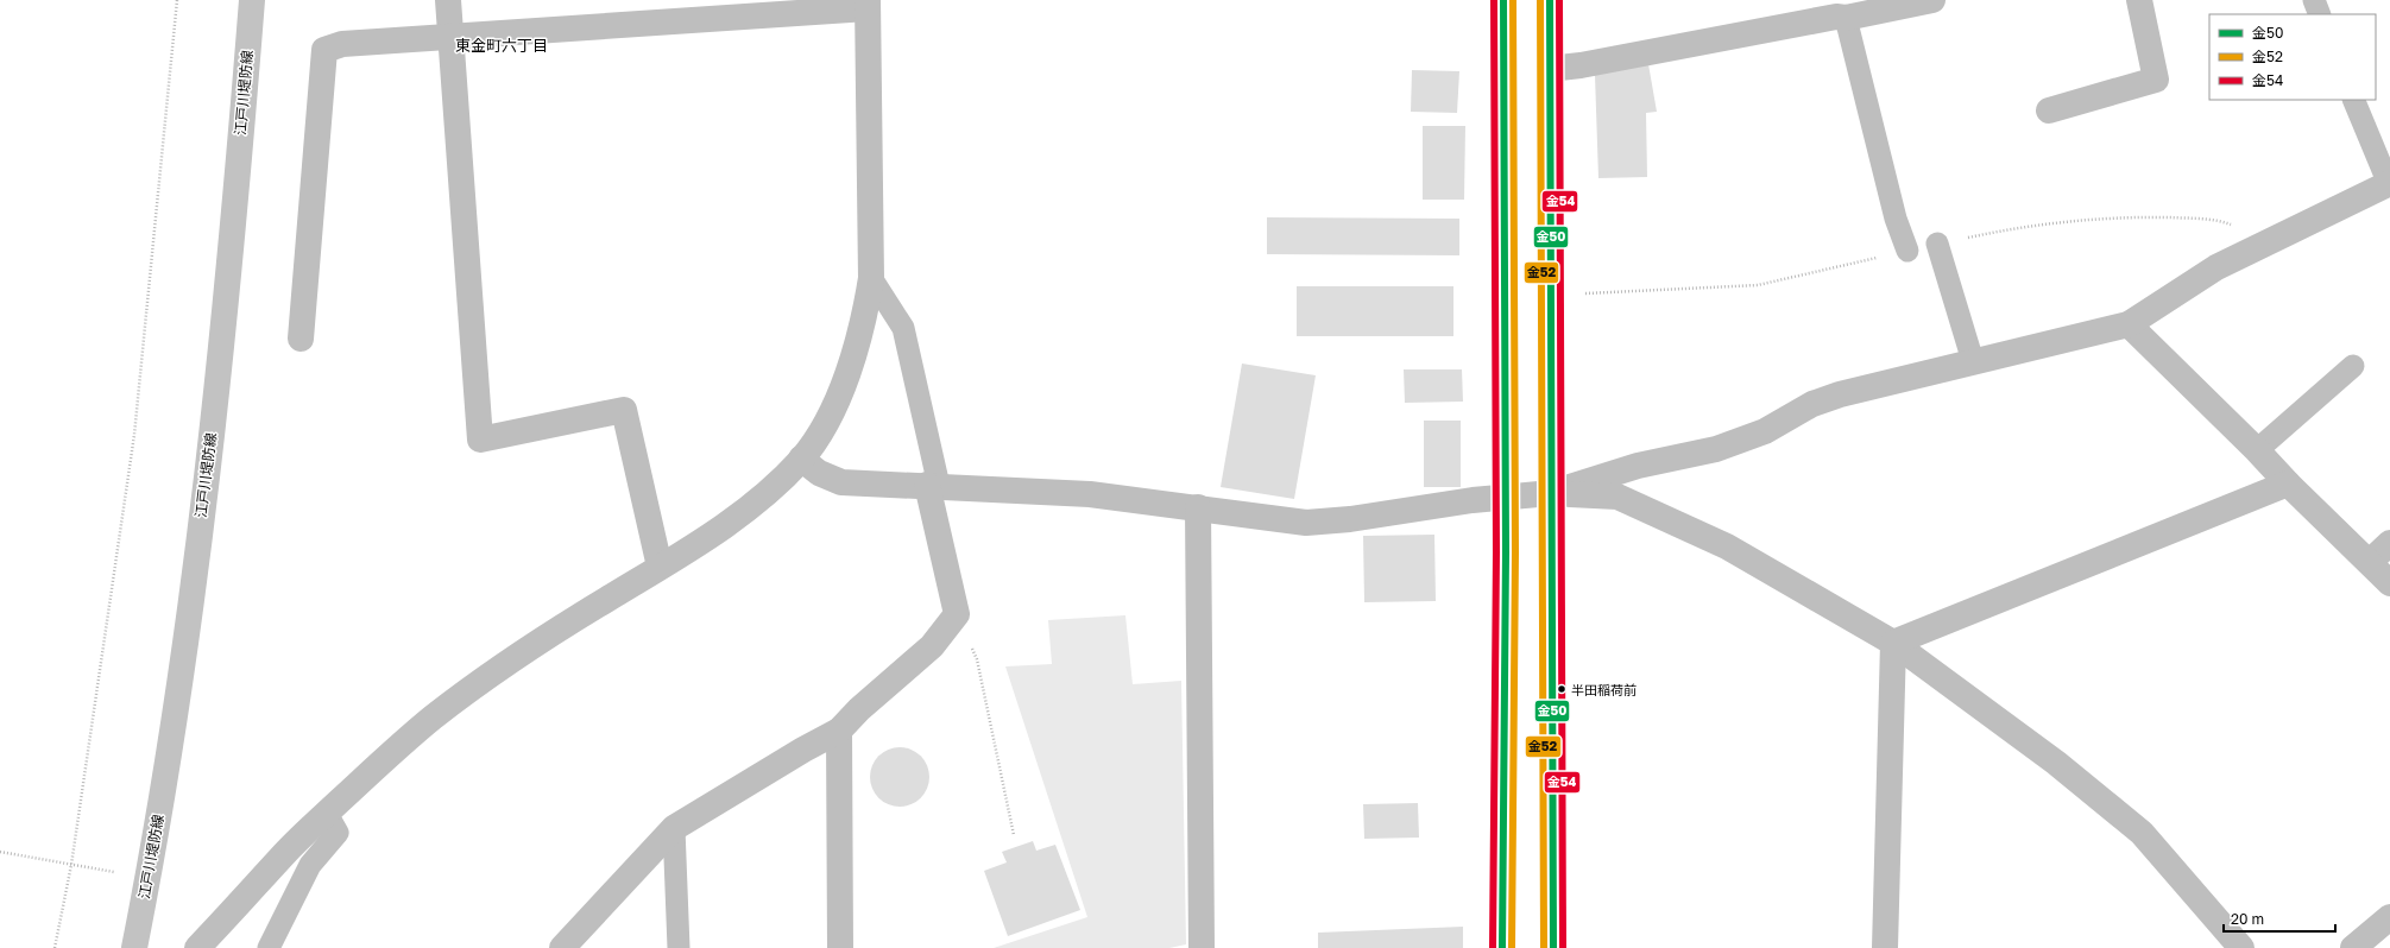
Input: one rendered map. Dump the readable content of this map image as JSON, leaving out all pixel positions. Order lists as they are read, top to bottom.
{
  "streets": {
    "main road": ["江戸川堤防線"]
  },
  "districts": ["東金町六丁目"],
  "places": ["半田稲荷前"],
  "lines": ["transit line 金50", "transit line 金52", "transit line 金54"],
  "legend": ["金50", "金52", "金54"],
  "scale_bar": "20 m"
}
